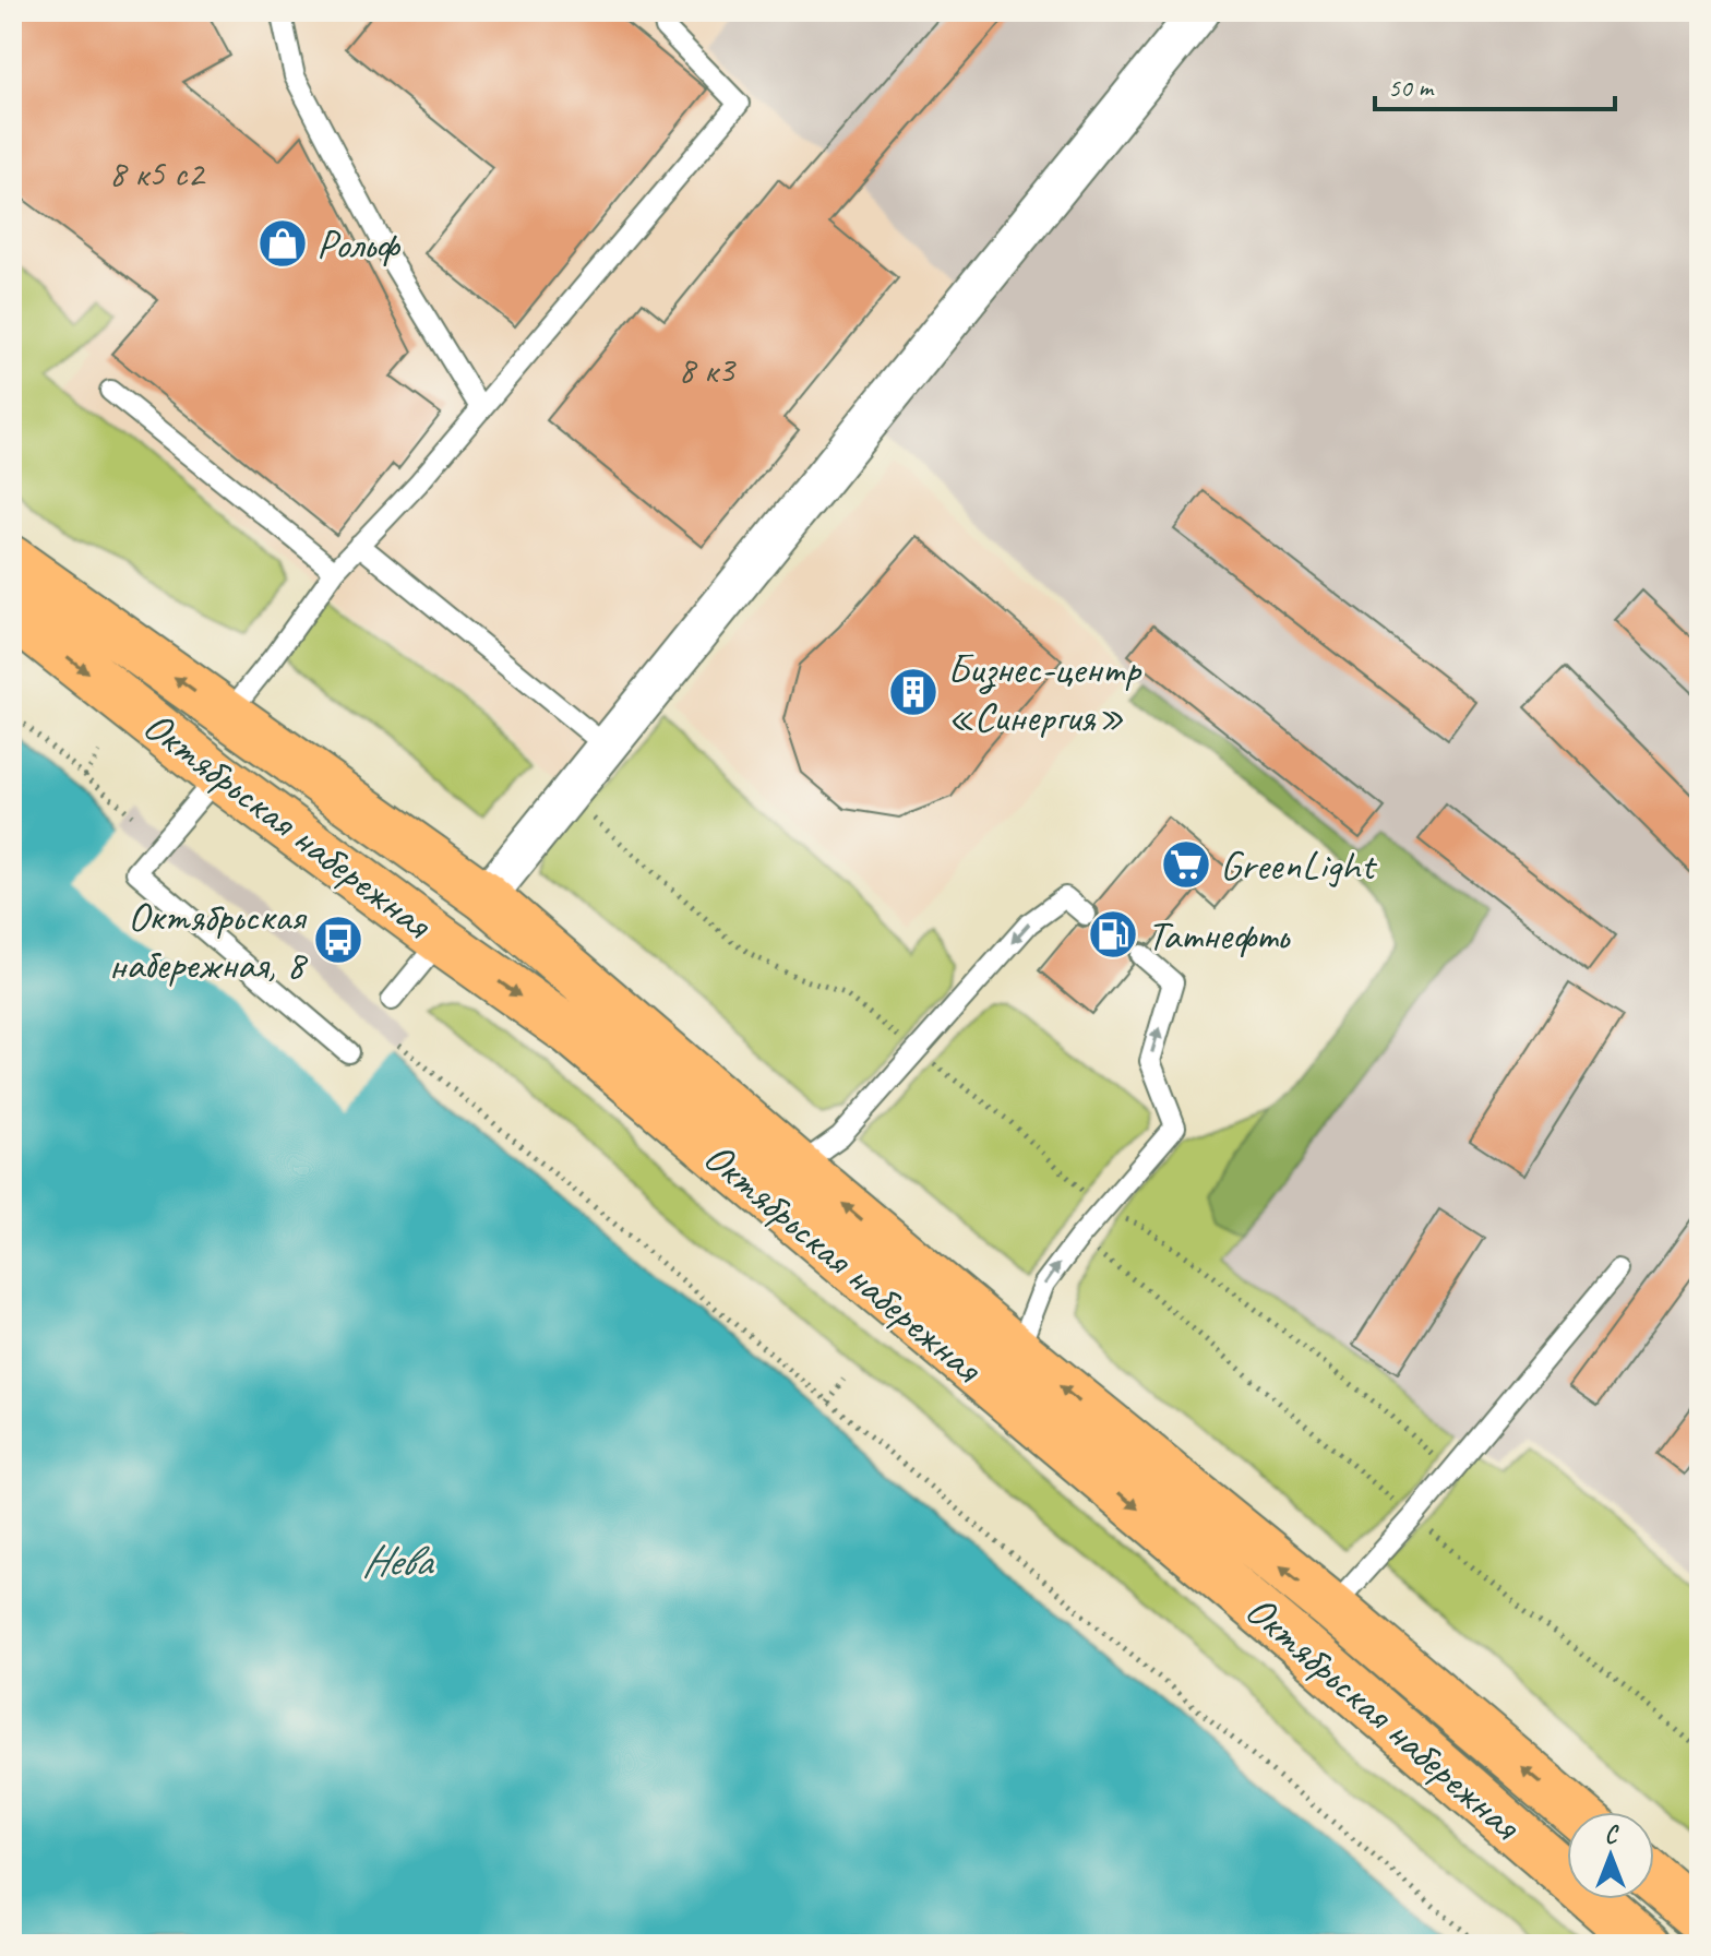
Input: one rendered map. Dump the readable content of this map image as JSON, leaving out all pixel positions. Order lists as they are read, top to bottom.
{
  "streets": {
    "main road": ["Октябрьская набережная"]
  },
  "water": ["Нева"],
  "places": {
    "shop": ["Рольф"],
    "building": ["Бизнес-центр «Синергия»"],
    "supermarket": ["GreenLight"],
    "fuel station": ["Татнефть"],
    "bus stop": ["Октябрьская набережная, 8"]
  },
  "house_numbers": ["8 к5 с2", "8 к3"],
  "scale_bar": "50 m",
  "north": "top"
}
